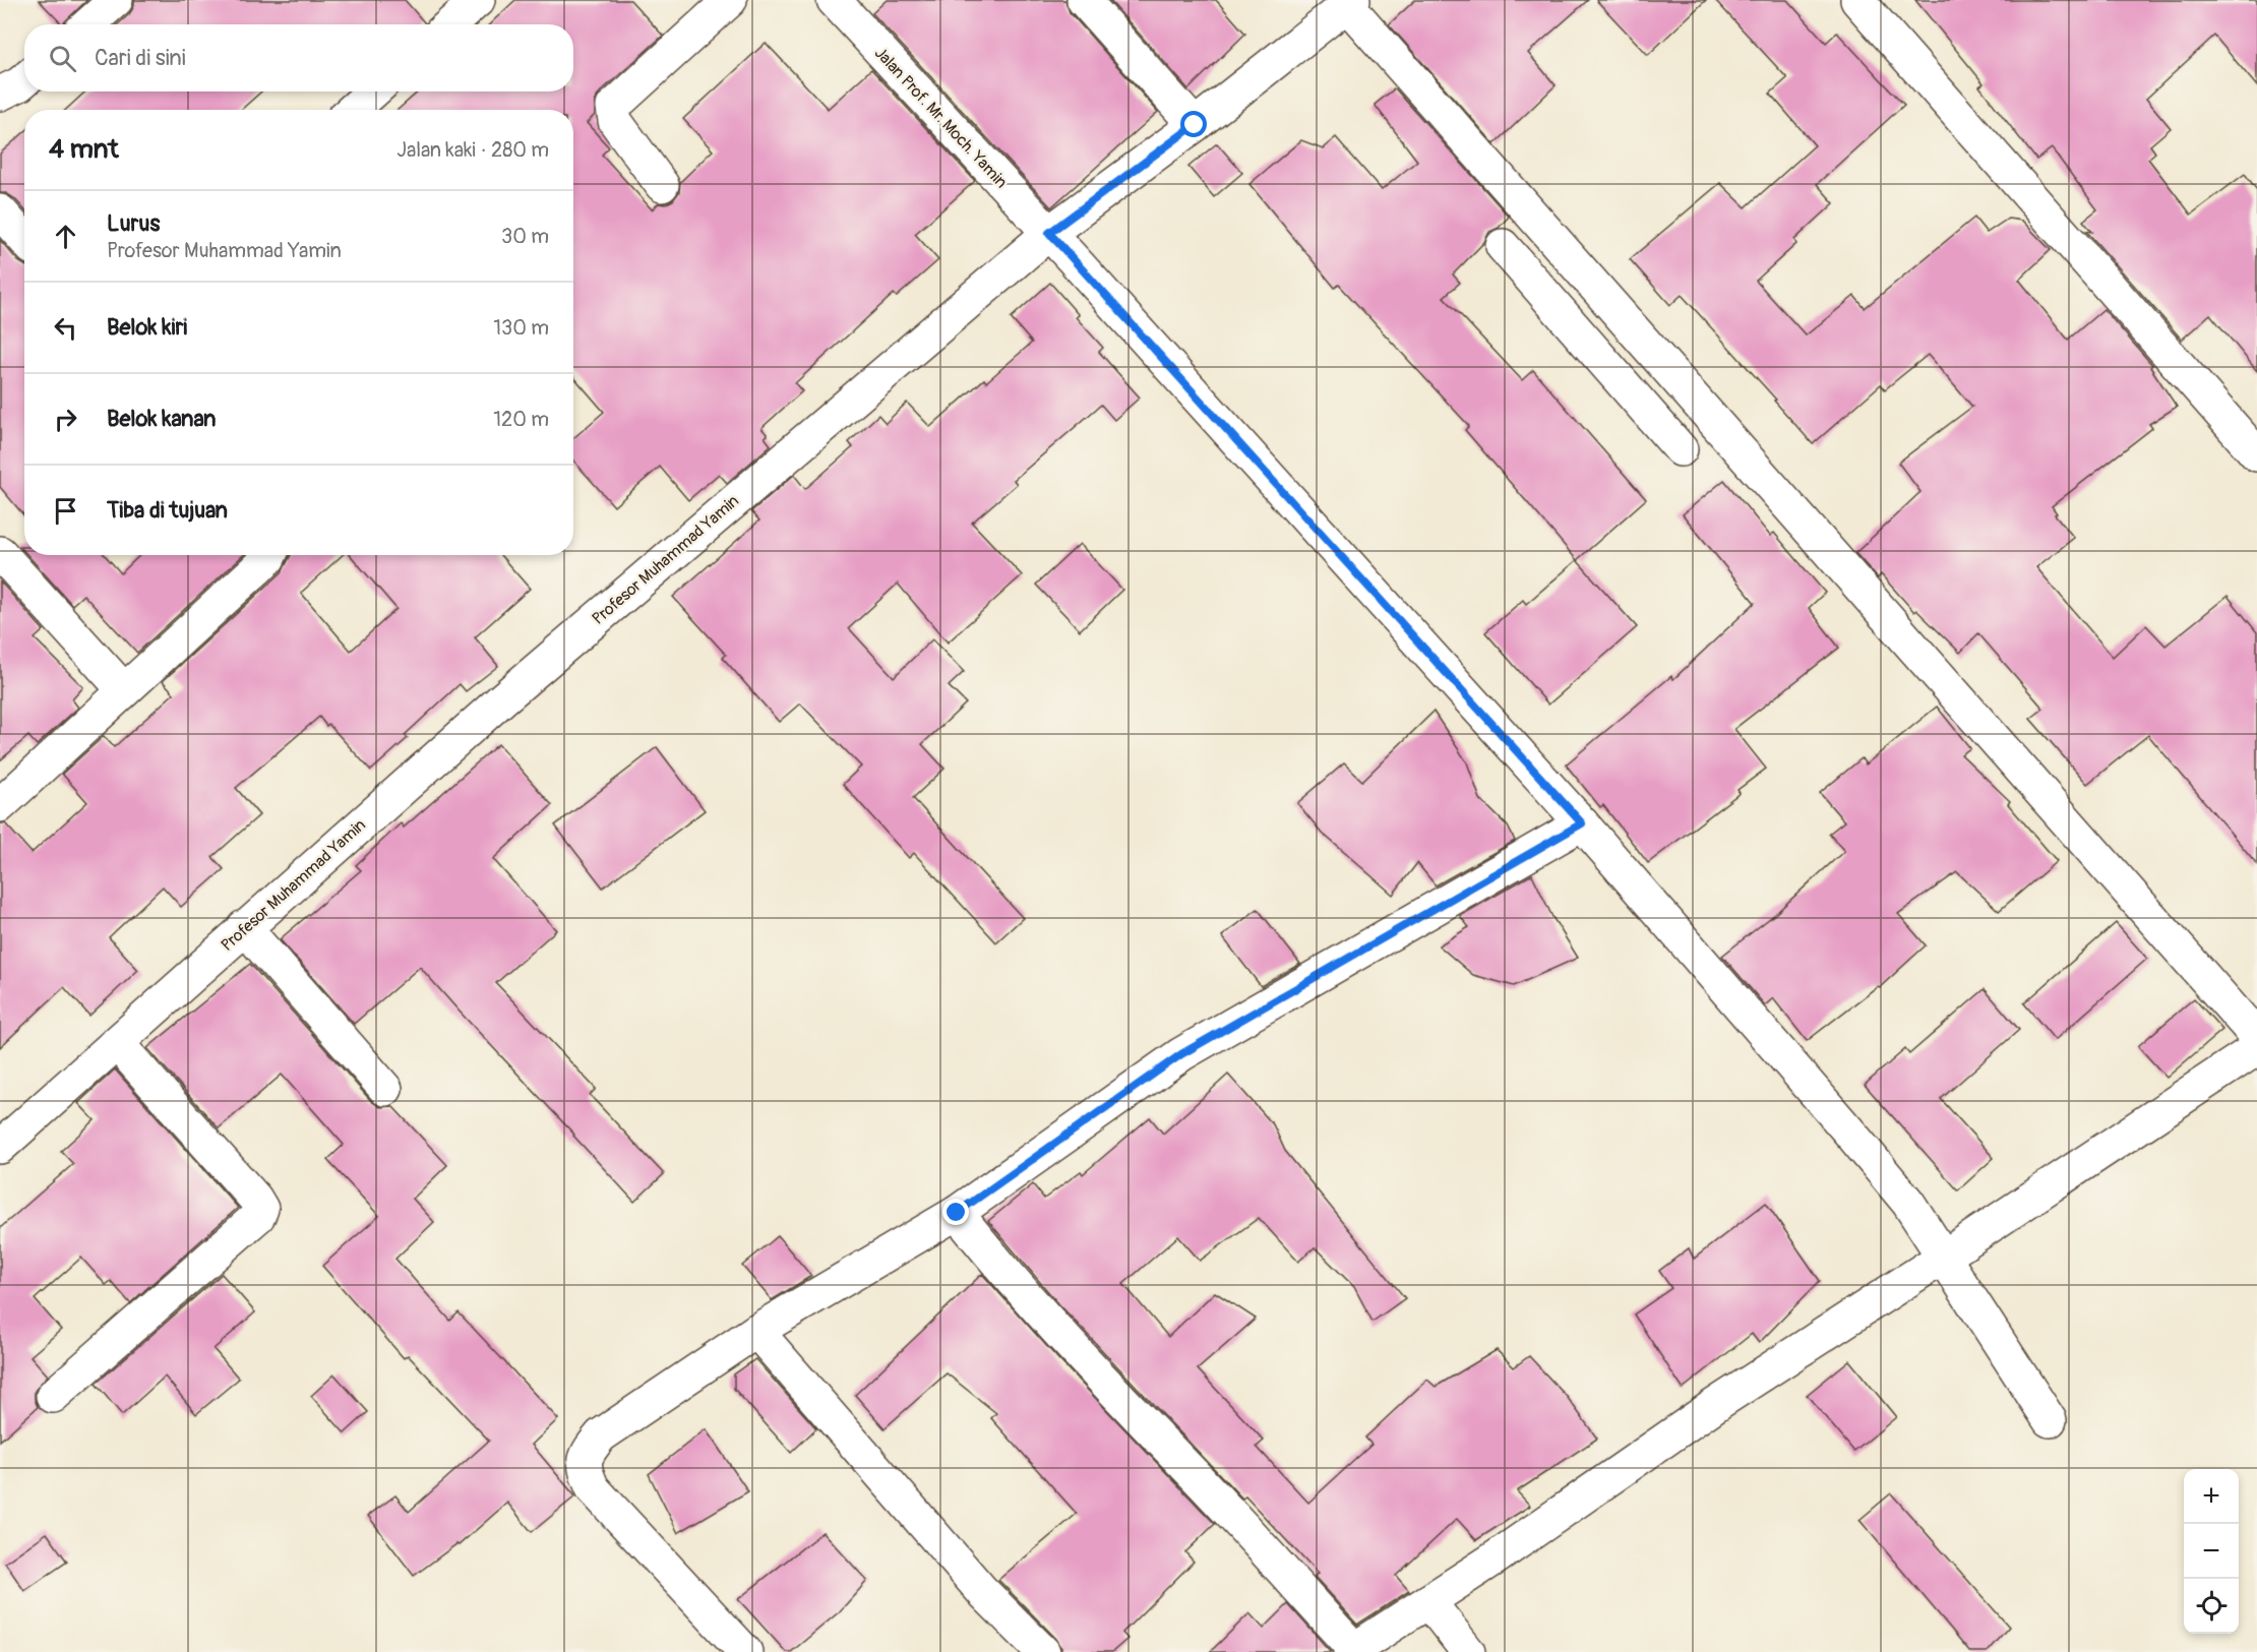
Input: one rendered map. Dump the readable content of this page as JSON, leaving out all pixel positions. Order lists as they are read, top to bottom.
{
  "streets": {
    "street": ["Jalan Prof. Mr. Moch. Yamin", "Profesor Muhammad Yamin"]
  },
  "crossings": [
    ["Jalan Prof. Mr. Moch. Yamin", "Profesor Muhammad Yamin"]
  ],
  "page": {
    "search": "Cari di sini",
    "heading": ["4 mnt", "Jalan kaki · 280 m"],
    "list": [
      ["Lurus", "Profesor Muhammad Yamin", "30 m"],
      ["Belok kiri", "130 m"],
      ["Belok kanan", "120 m"],
      "Tiba di tujuan"
    ],
    "map_buttons": ["+", "−"]
  }
}
